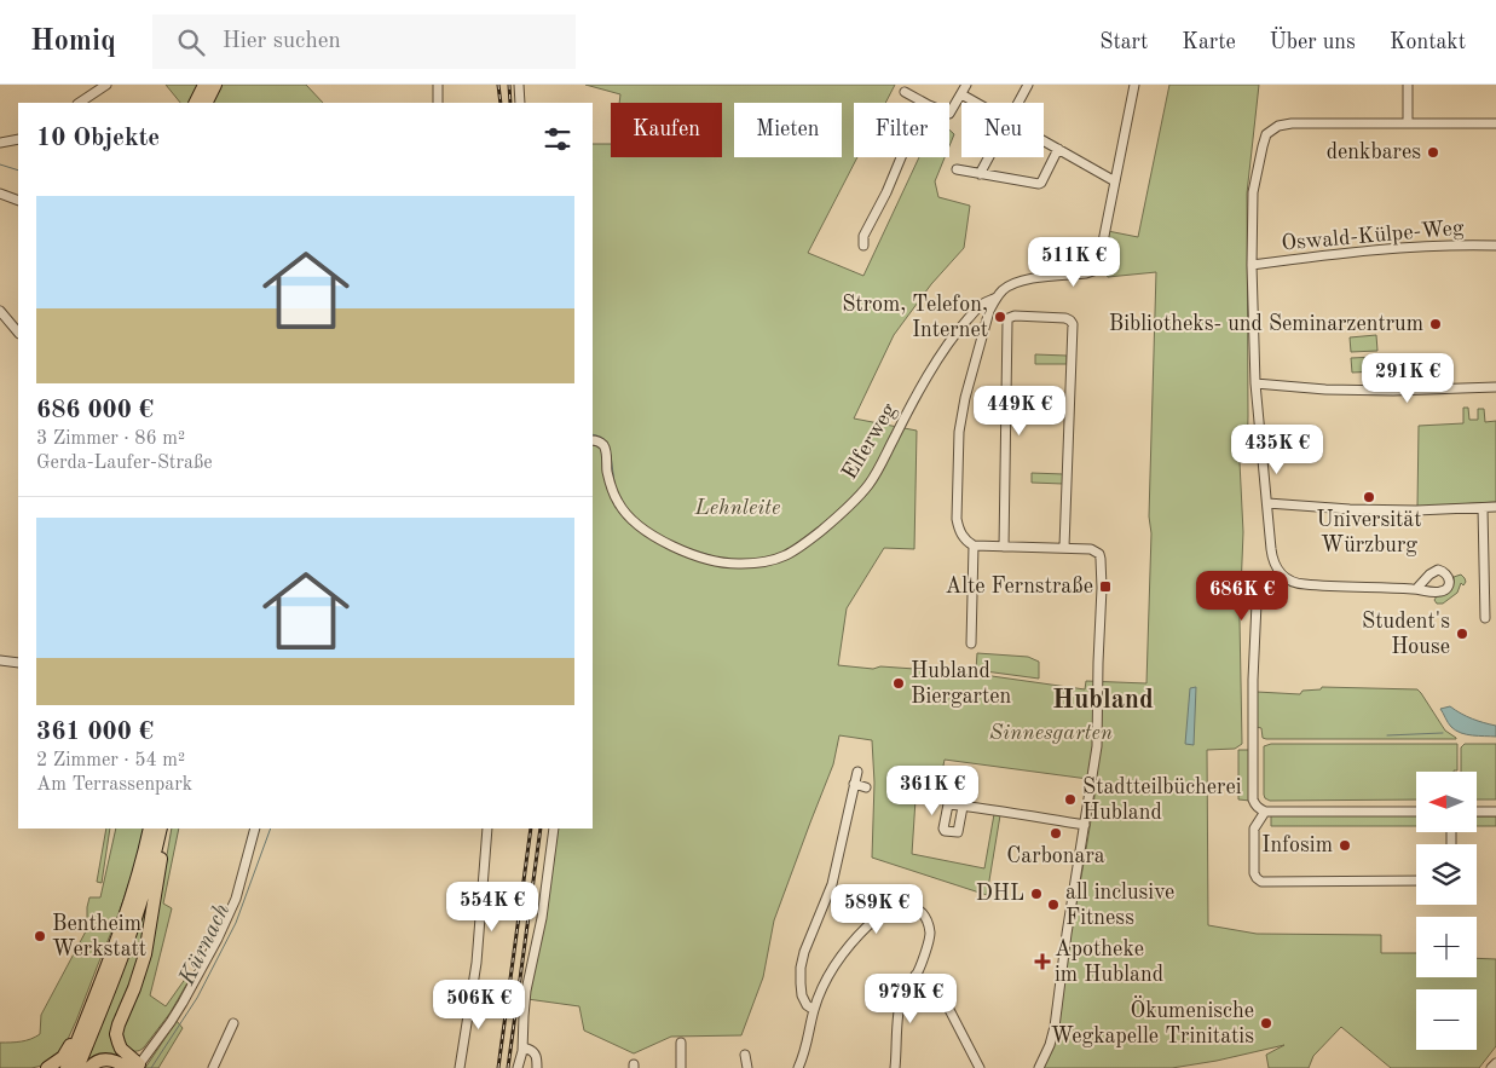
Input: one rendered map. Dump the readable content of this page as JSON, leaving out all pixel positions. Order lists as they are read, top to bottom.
{
  "streets": {
    "street": ["Oswald-Külpe-Weg", "Elferweg"]
  },
  "districts": ["Hubland"],
  "water": ["Kürnach"],
  "parks": ["Lehnleite", "Sinnesgarten"],
  "places": {
    "other": [
      "denkbares",
      "Strom, Telefon, Internet",
      "Bibliotheks- und Seminarzentrum",
      "Universität Würzburg",
      "Student's House",
      "Hubland Biergarten",
      "Stadtteilbücherei Hubland",
      "Carbonara",
      "Infosim",
      "DHL",
      "all inclusive Fitness",
      "Bentheim Werkstatt",
      "Ökumenische Wegkapelle Trinitatis"
    ],
    "transit": ["Alte Fernstraße"],
    "health": ["Apotheke im Hubland"]
  },
  "north": "left",
  "page": {
    "header": "Homiq",
    "search": "Hier suchen",
    "nav": [
      "Start",
      "Karte",
      "Über uns",
      "Kontakt"
    ],
    "chip": [
      "Kaufen",
      "Mieten",
      "Filter",
      "Neu"
    ],
    "heading": "10 Objekte",
    "list": [
      {
        "name": "686 000 €",
        "note": "3 Zimmer · 86 m² · Gerda-Laufer-Straße"
      },
      {
        "name": "361 000 €",
        "note": "2 Zimmer · 54 m² · Am Terrassenpark"
      }
    ],
    "price": [
      "511K €",
      "291K €",
      "449K €",
      "435K €",
      "686K €",
      "361K €",
      "554K €",
      "589K €",
      "979K €",
      "506K €"
    ],
    "map_buttons": ["+", "−"]
  }
}
